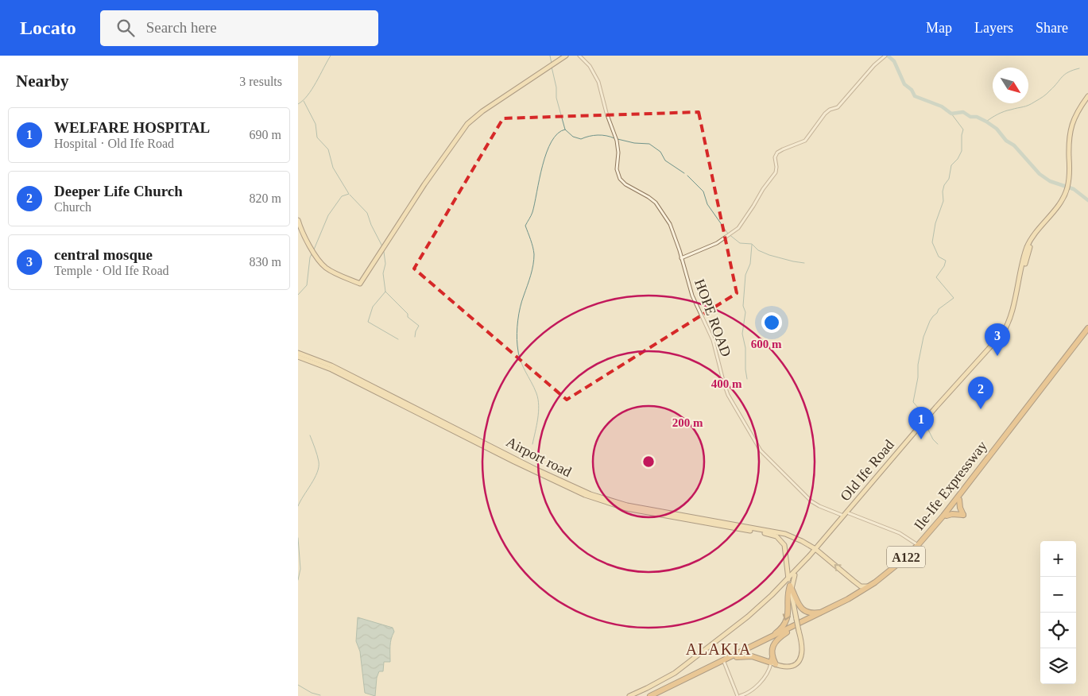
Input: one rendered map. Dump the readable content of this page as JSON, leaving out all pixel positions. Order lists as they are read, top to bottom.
{
  "streets": {
    "highway": ["Ile-Ife Expressway", "A122"],
    "main road": ["Airport road", "Old Ife Road"],
    "street": ["HOPE ROAD"]
  },
  "crossings": [
    ["HOPE ROAD", "Old Ife Road"]
  ],
  "districts": ["ALAKIA"],
  "north": "bottom right",
  "page": {
    "header": "Locato",
    "search": "Search here",
    "nav": ["Map", "Layers", "Share"],
    "heading": ["Nearby", "3 results"],
    "list": [
      {
        "mark": "1",
        "name": "WELFARE HOSPITAL",
        "note": "Hospital · Old Ife Road",
        "value": "690 m"
      },
      {
        "mark": "2",
        "name": "Deeper Life Church",
        "note": "Church",
        "value": "820 m"
      },
      {
        "mark": "3",
        "name": "central mosque",
        "note": "Temple · Old Ife Road",
        "value": "830 m"
      }
    ],
    "pins": ["3", "2", "1"],
    "map_buttons": ["+", "−"]
  },
  "rings": ["600 m", "400 m", "200 m"]
}
